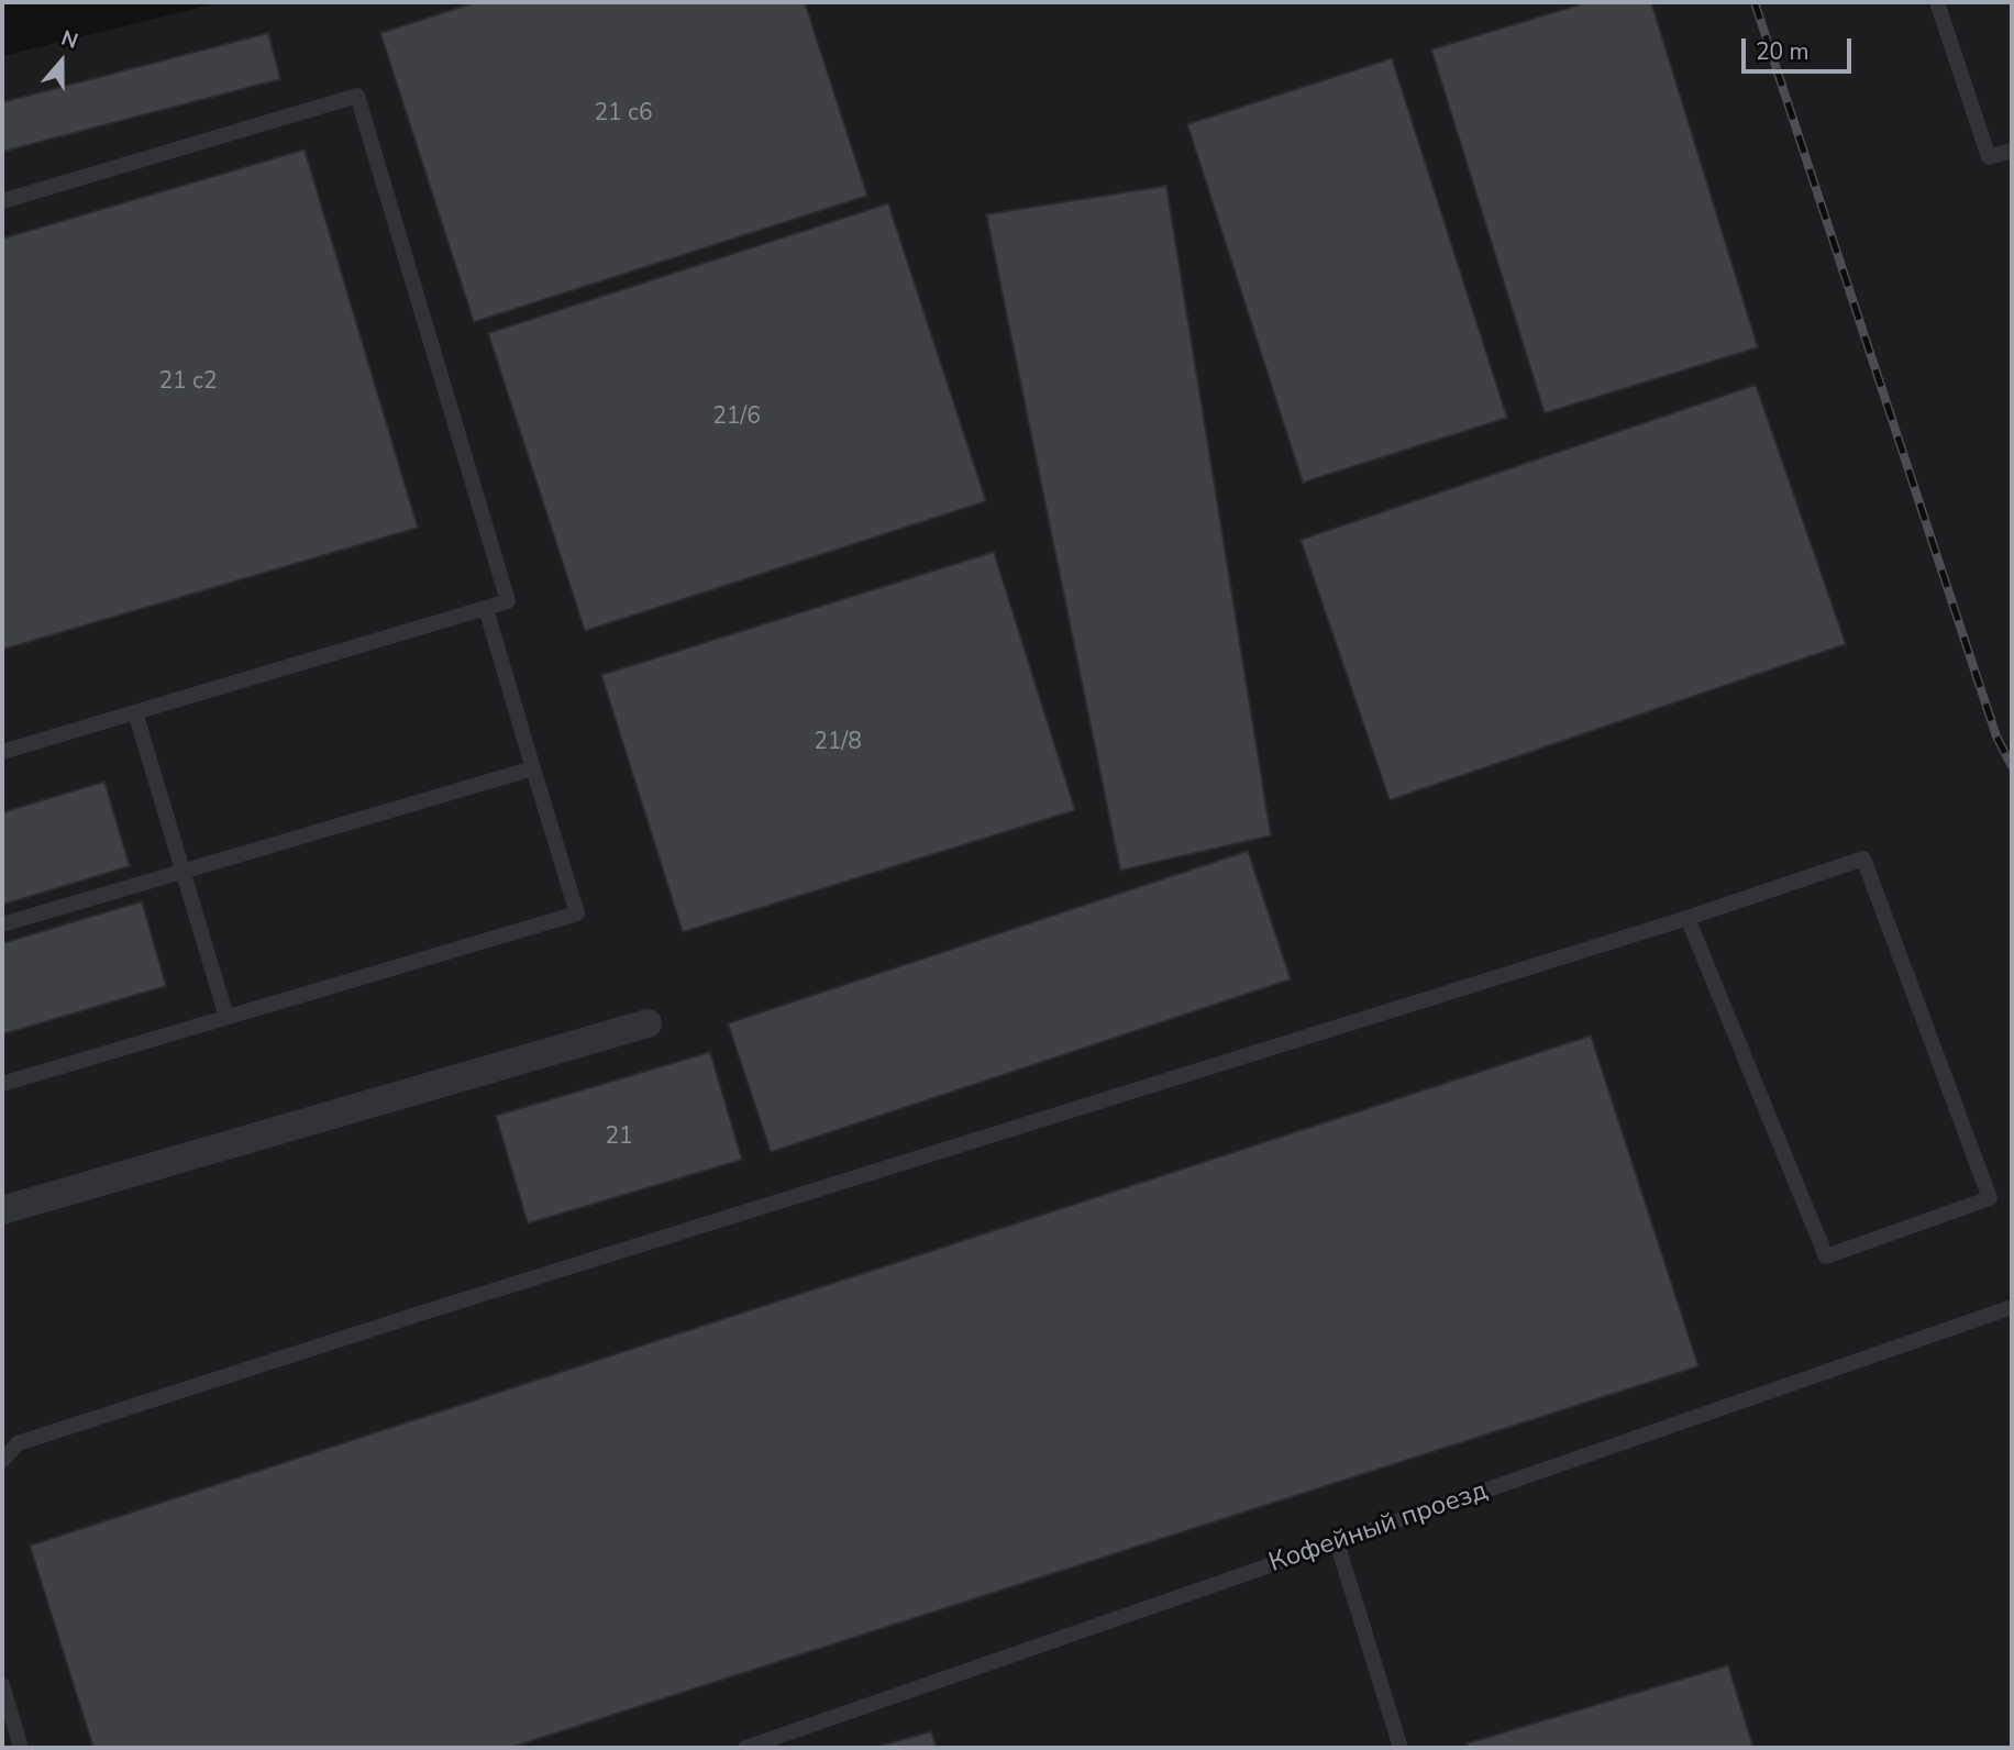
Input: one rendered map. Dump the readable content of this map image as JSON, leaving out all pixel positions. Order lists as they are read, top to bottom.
{
  "streets": {
    "lane": ["Кофейный проезд"]
  },
  "house_numbers": [
    "21 с6",
    "21 с2",
    "21/6",
    "21/8",
    "21"
  ],
  "scale_bar": "20 m",
  "north": "top"
}
